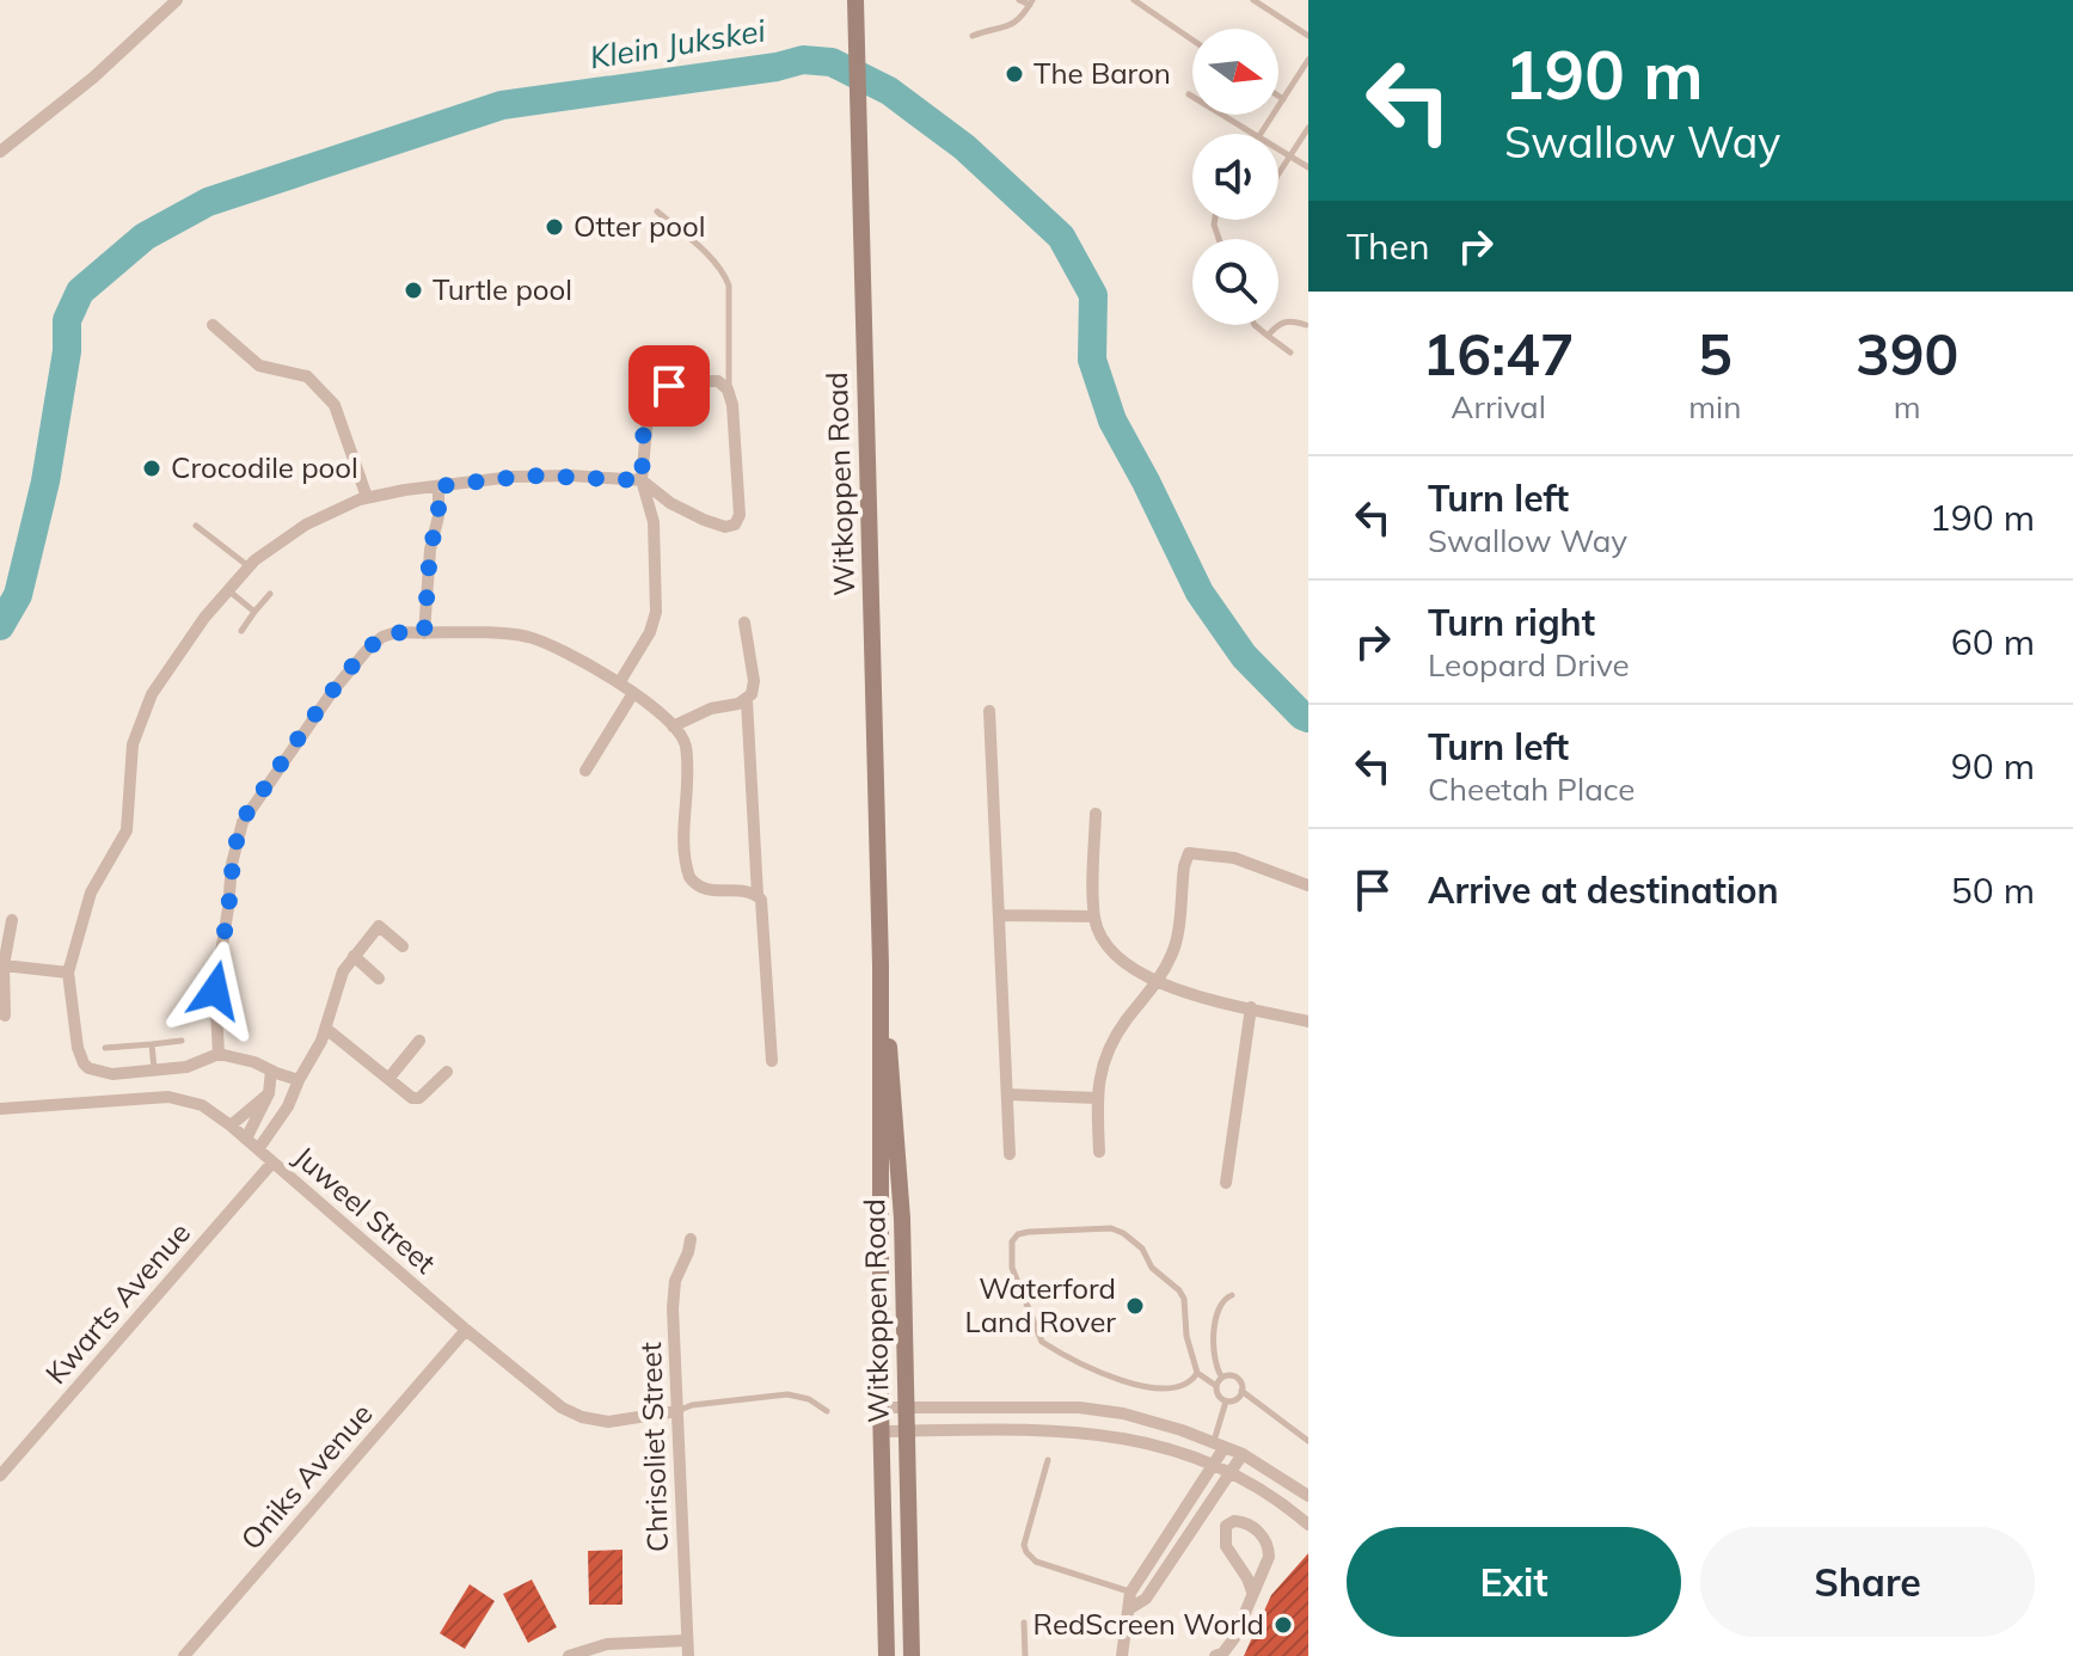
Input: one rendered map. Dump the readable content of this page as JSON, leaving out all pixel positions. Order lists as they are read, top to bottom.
{
  "streets": {
    "main road": ["Witkoppen Road"],
    "street": [
      "Juweel Street",
      "Kwarts Avenue",
      "Chrisoliet Street",
      "Oniks Avenue"
    ]
  },
  "crossings": [
    ["Juweel Street", "Kwarts Avenue"],
    ["Juweel Street", "Chrisoliet Street"],
    ["Juweel Street", "Oniks Avenue"]
  ],
  "water": ["Klein Jukskei"],
  "places": [
    "The Baron",
    "Otter pool",
    "Turtle pool",
    "Crocodile pool",
    "Waterford Land Rover",
    "RedScreen World"
  ],
  "north": "right",
  "page": {
    "turn": ["190 m", "Swallow Way"],
    "then": "Then",
    "eta": [
      "16:47",
      "Arrival",
      "5",
      "min",
      "390",
      "m"
    ],
    "list": [
      {
        "name": "Turn left",
        "note": "Swallow Way",
        "value": "190 m"
      },
      {
        "name": "Turn right",
        "note": "Leopard Drive",
        "value": "60 m"
      },
      {
        "name": "Turn left",
        "note": "Cheetah Place",
        "value": "90 m"
      },
      {
        "name": "Arrive at destination",
        "value": "50 m"
      }
    ],
    "buttons": ["Exit", "Share"]
  }
}
